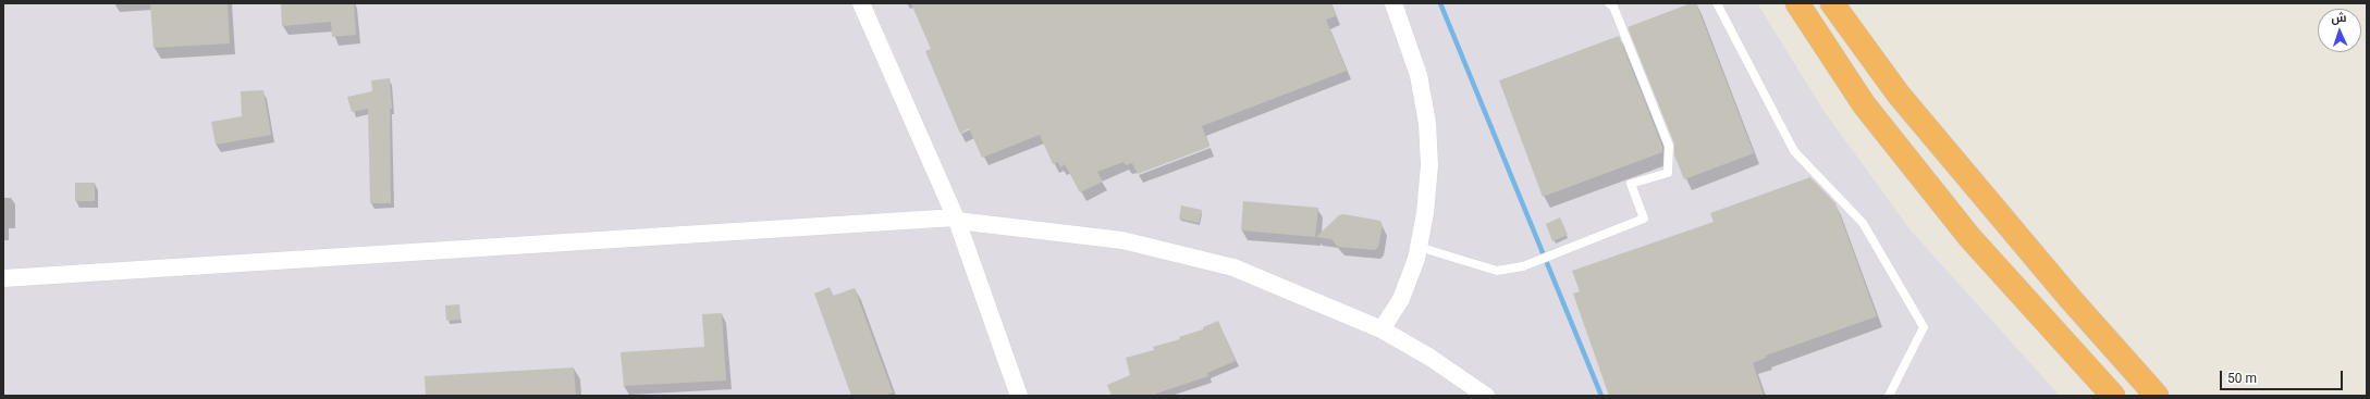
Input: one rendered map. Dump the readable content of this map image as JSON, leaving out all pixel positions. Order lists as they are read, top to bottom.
{
  "scale_bar": "50 m",
  "north": "top"
}
